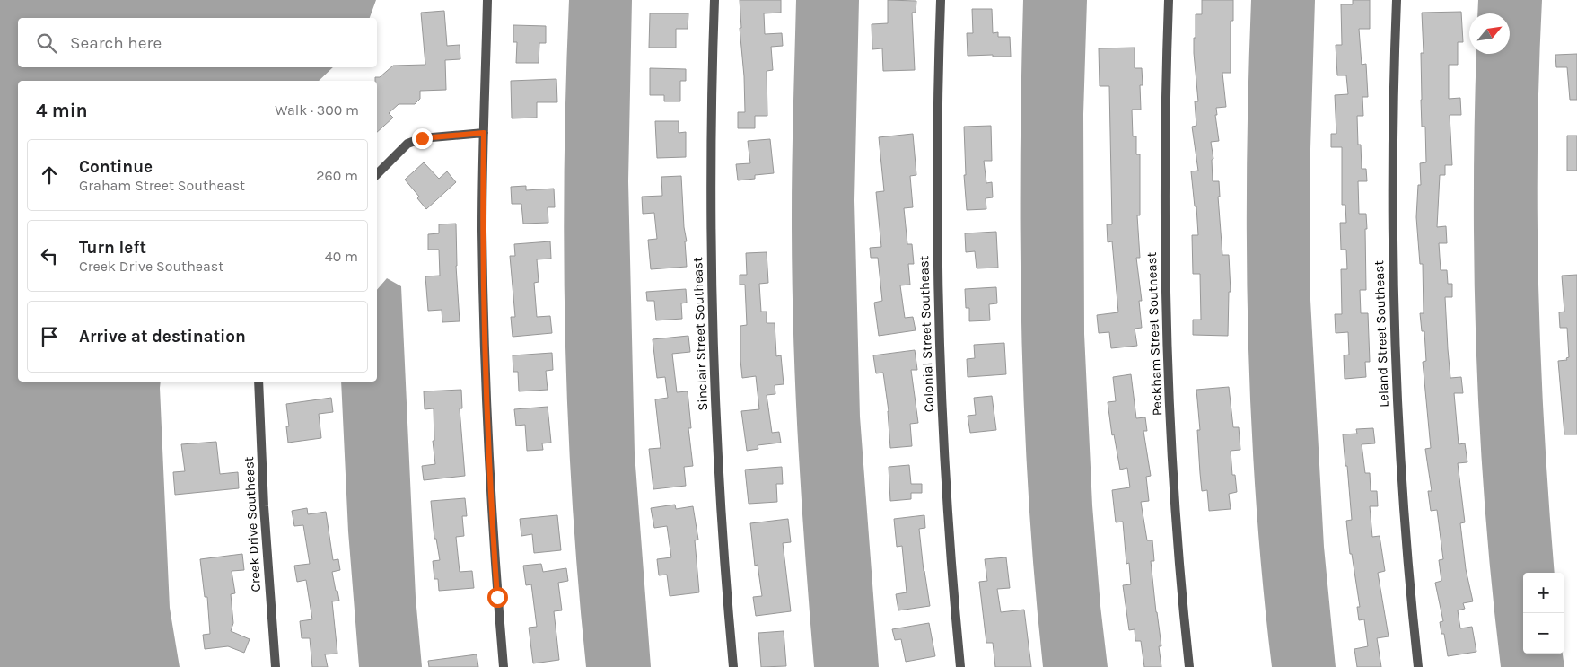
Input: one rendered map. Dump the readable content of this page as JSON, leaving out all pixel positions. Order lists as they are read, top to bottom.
{
  "streets": {
    "street": [
      "Sinclair Street Southeast",
      "Colonial Street Southeast",
      "Peckham Street Southeast",
      "Leland Street Southeast",
      "Creek Drive Southeast"
    ]
  },
  "north": "top right",
  "page": {
    "search": "Search here",
    "heading": ["4 min", "Walk · 300 m"],
    "list": [
      ["Continue", "Graham Street Southeast", "260 m"],
      ["Turn left", "Creek Drive Southeast", "40 m"],
      "Arrive at destination"
    ],
    "map_buttons": ["+", "−"]
  }
}
